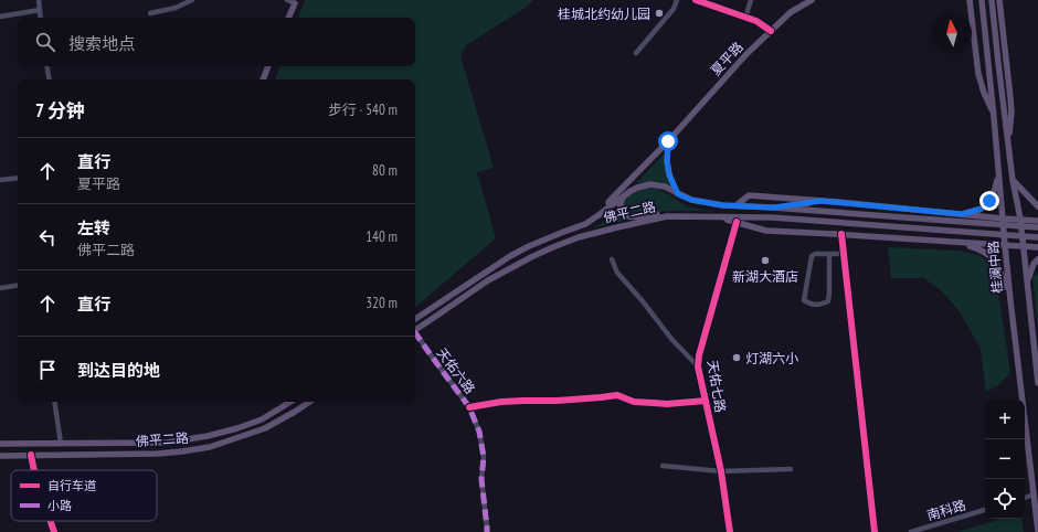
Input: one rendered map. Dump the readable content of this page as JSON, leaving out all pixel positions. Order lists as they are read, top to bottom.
{
  "streets": {
    "main road": ["夏平路", "佛平二路", "桂澜中路"],
    "street": ["天佑六路", "天佑七路", "南科路"]
  },
  "crossings": [
    ["夏平路", "佛平二路"]
  ],
  "places": ["桂城北约幼儿园", "新湖大酒店", "灯湖六小"],
  "legend": ["自行车道", "小路"],
  "north": "top",
  "page": {
    "search": "搜索地点",
    "heading": ["7 分钟", "步行 · 540 m"],
    "list": [
      ["直行", "夏平路", "80 m"],
      ["左转", "佛平二路", "140 m"],
      ["直行", "320 m"],
      "到达目的地"
    ],
    "map_buttons": ["+", "−"]
  }
}
